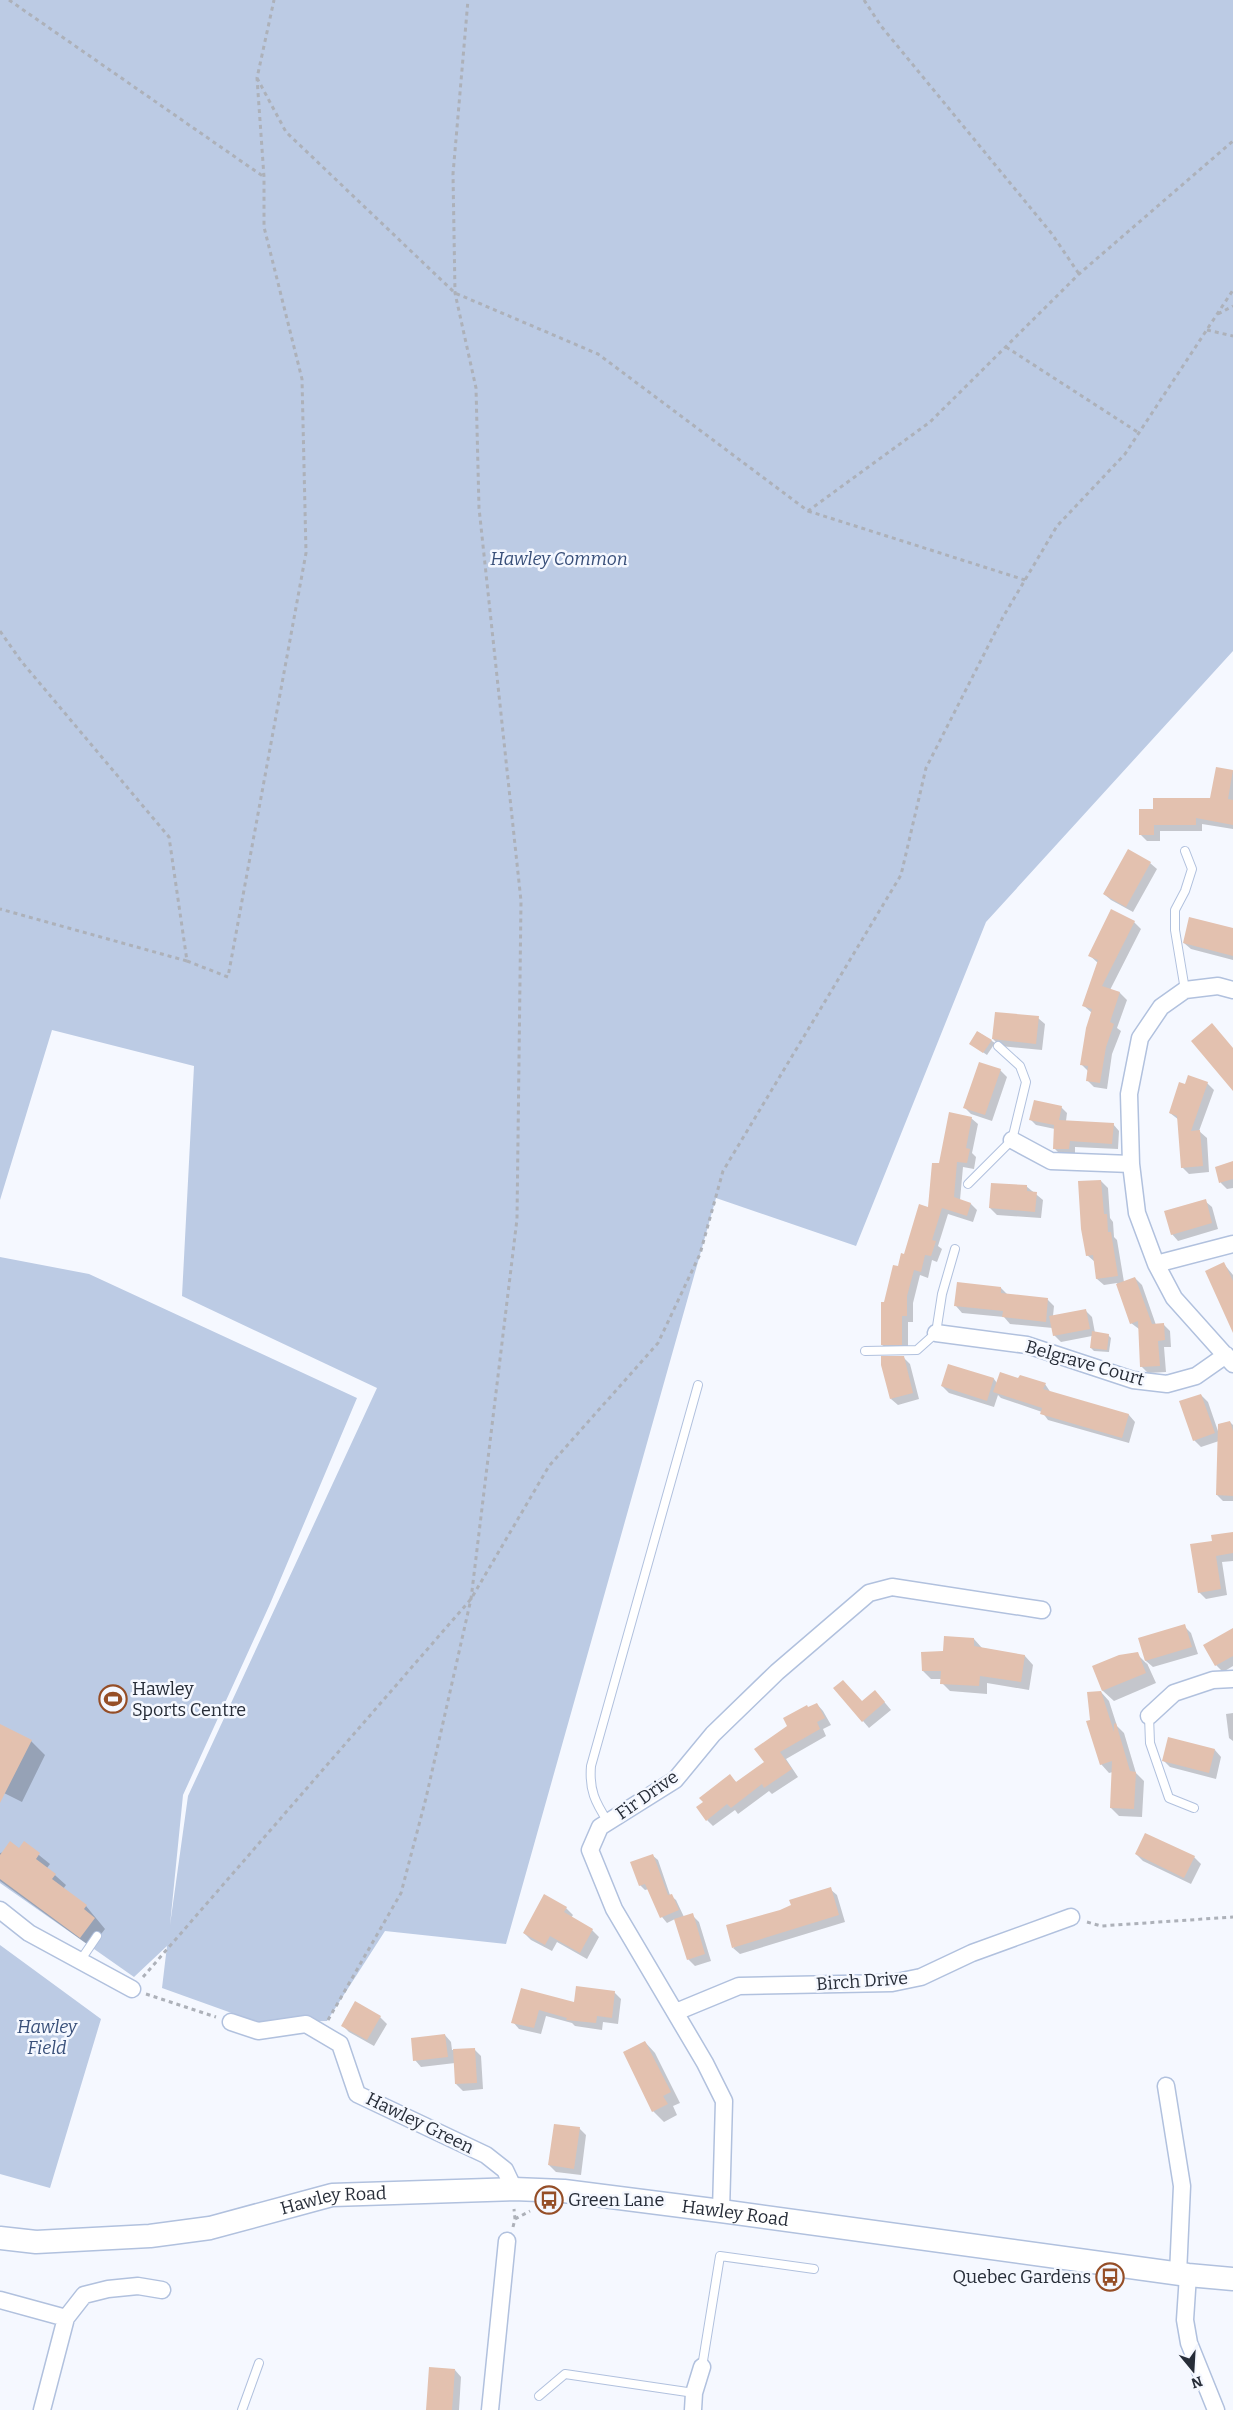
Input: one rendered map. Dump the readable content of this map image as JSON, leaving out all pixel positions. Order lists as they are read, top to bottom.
{
  "streets": {
    "main road": ["Hawley Road"],
    "street": [
      "Belgrave Court",
      "Fir Drive",
      "Birch Drive",
      "Hawley Green"
    ]
  },
  "crossings": [
    ["Fir Drive", "Birch Drive"],
    ["Fir Drive", "Hawley Road"],
    ["Hawley Green", "Hawley Road"]
  ],
  "parks": ["Hawley Common", "Hawley Field"],
  "places": {
    "sports": ["Hawley Sports Centre"],
    "bus stop": ["Green Lane", "Quebec Gardens"]
  },
  "north": "bottom"
}
